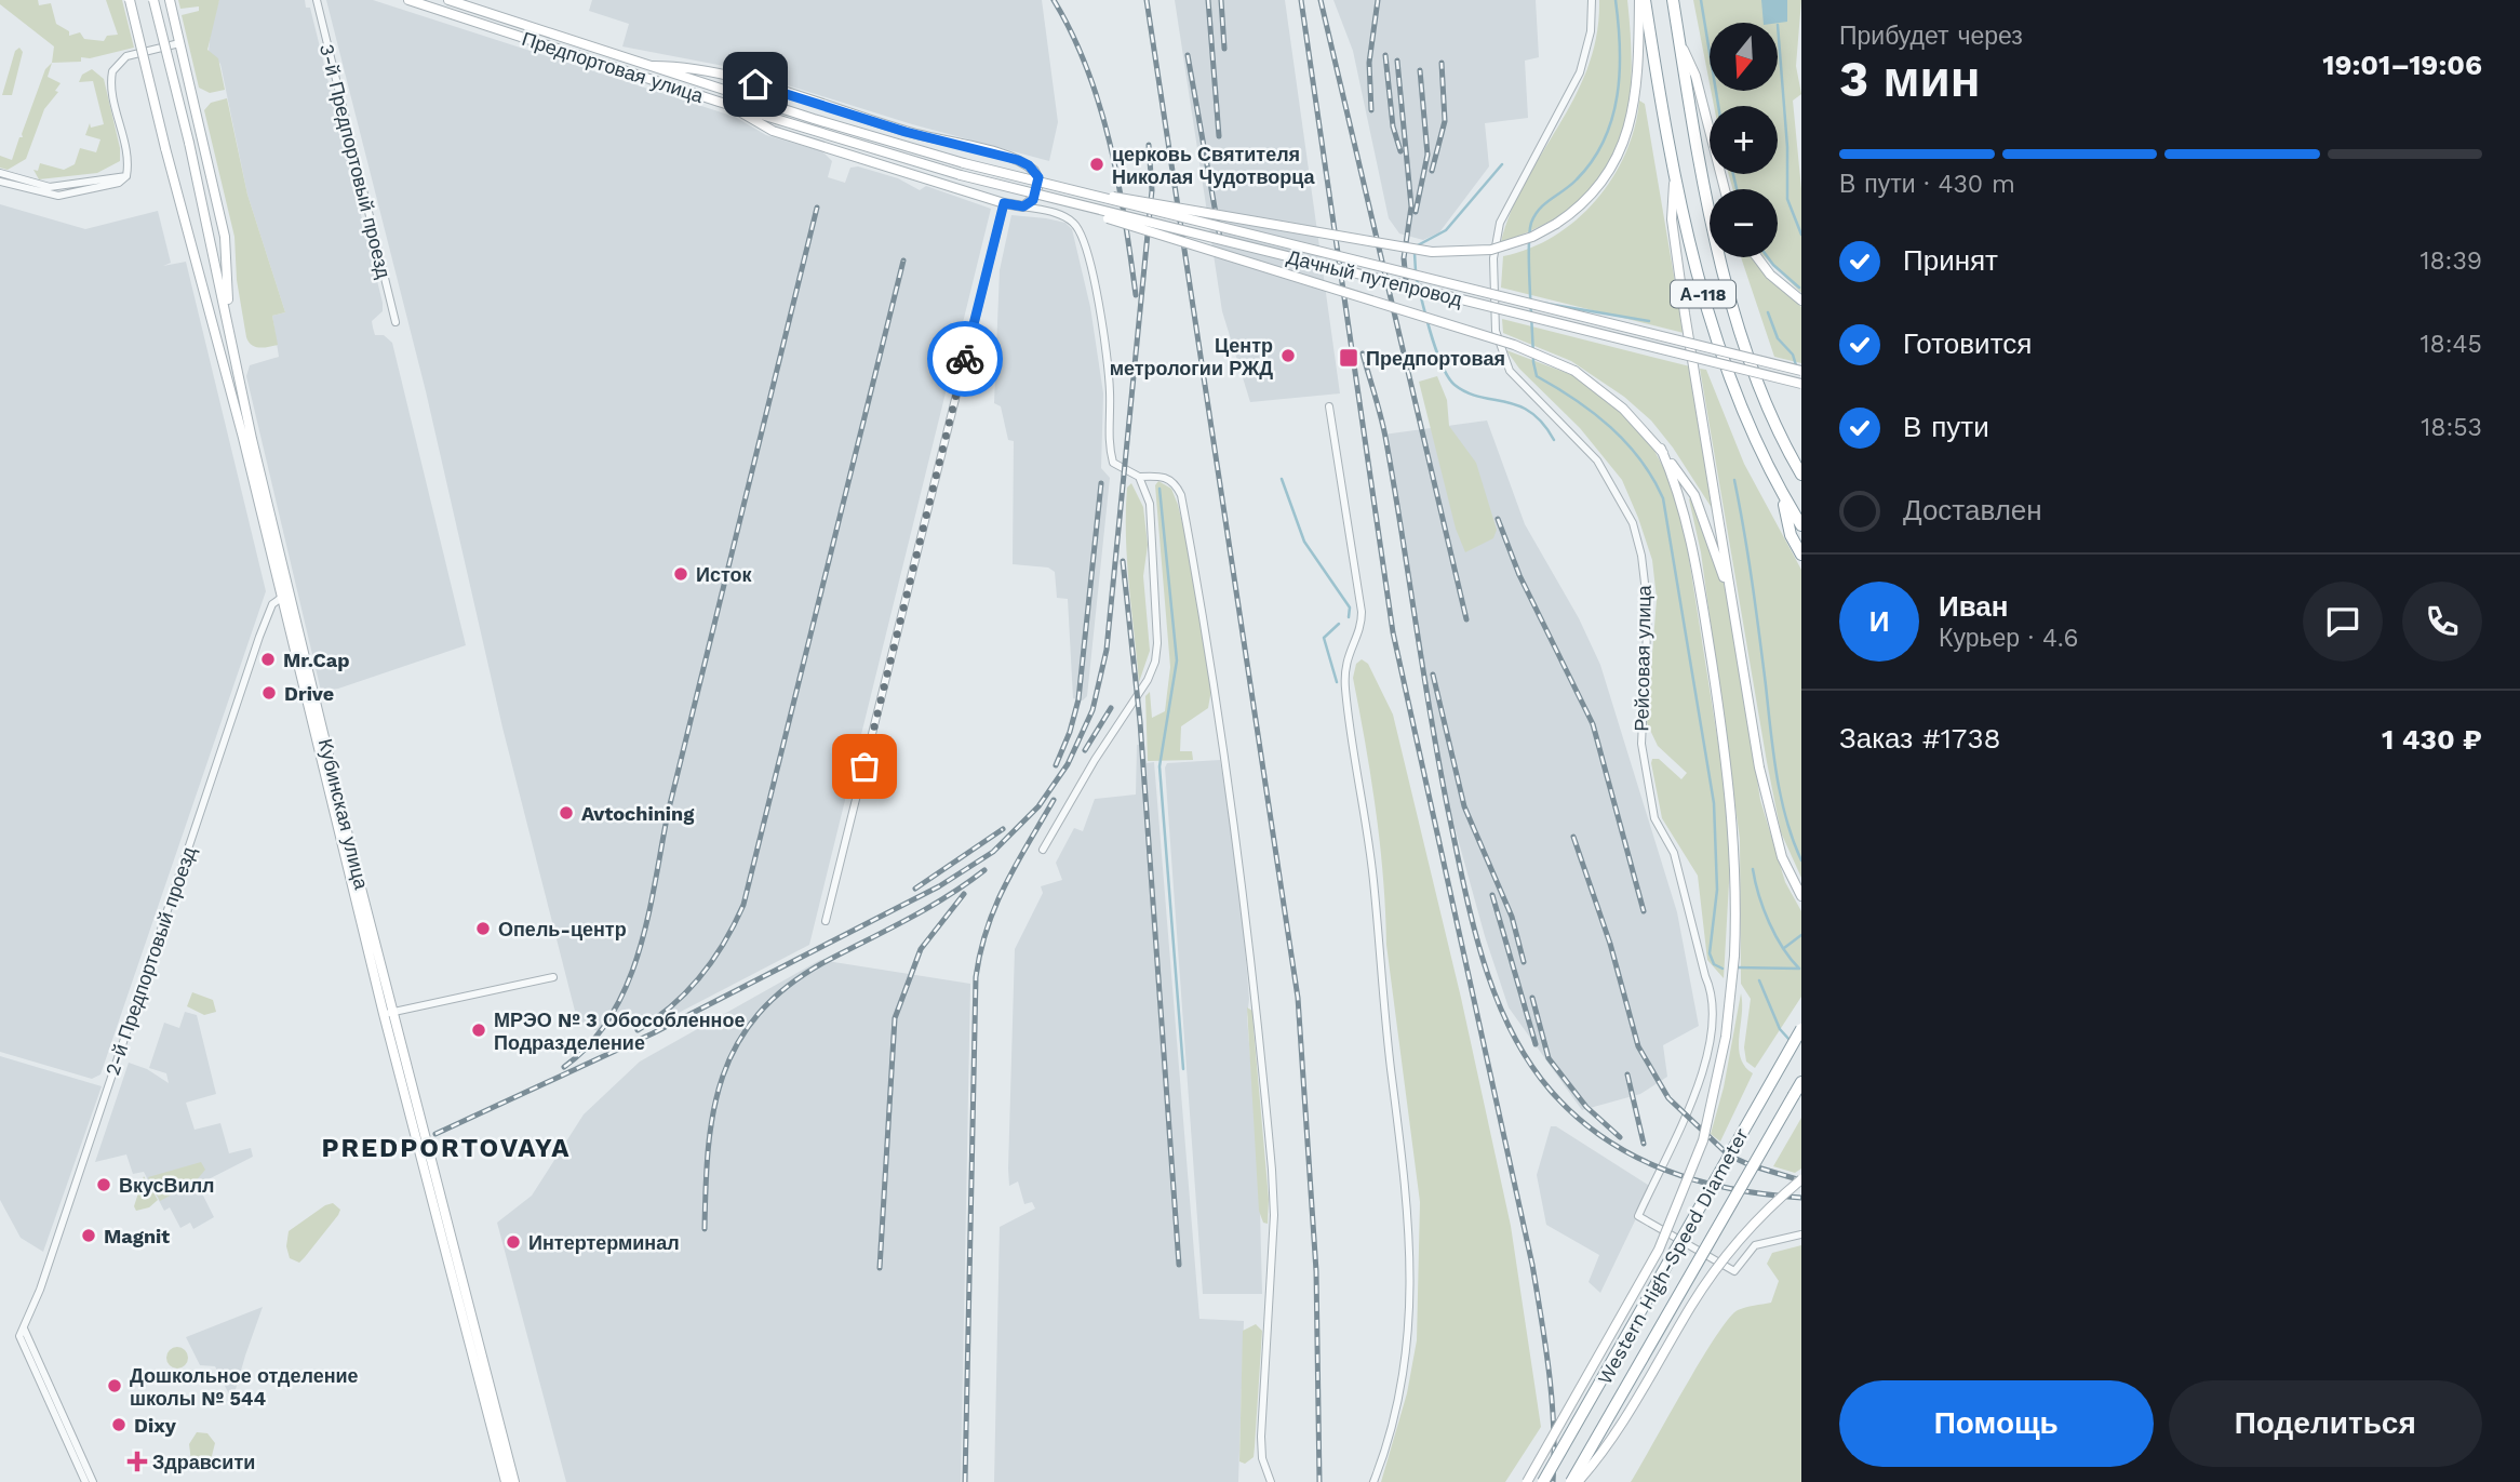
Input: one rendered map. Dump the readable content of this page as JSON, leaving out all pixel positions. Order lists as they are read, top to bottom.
{
  "streets": {
    "highway": ["А-118", "Western High-Speed Diameter"],
    "main road": ["Предпортовая улица", "Дачный путепровод", "Кубинская улица"],
    "street": ["3-й Предпортовый проезд", "Рейсовая улица", "2-й Предпортовый проезд"]
  },
  "crossings": [
    ["Предпортовая улица", "Дачный путепровод"],
    ["Кубинская улица", "2-й Предпортовый проезд"]
  ],
  "districts": ["PREDPORTOVAYA"],
  "places": {
    "other": [
      "церковь Святителя Николая Чудотворца",
      "Центр метрологии РЖД",
      "Исток",
      "Mr.Cap",
      "Drive",
      "Avtochining",
      "Опель-центр",
      "МРЭО № 3 Обособленное Подразделение",
      "ВкусВилл",
      "Magnit",
      "Интертерминал",
      "Дошкольное отделение школы № 544",
      "Dixy"
    ],
    "transit": ["Предпортовая"],
    "health": ["Здравсити"]
  },
  "north": "bottom",
  "page": {
    "heading": ["3 мин", "Прибудет через", "19:01–19:06"],
    "panel": [
      "Иван",
      "Курьер · 4.6",
      "Заказ #1738",
      "1 430 ₽"
    ],
    "map_buttons": ["+", "−"],
    "bar": "В пути · 430 m",
    "list": [
      ["Принят", "18:39"],
      ["Готовится", "18:45"],
      ["В пути", "18:53"],
      "Доставлен"
    ],
    "round": "И",
    "buttons": ["Помощь", "Поделиться"]
  }
}
